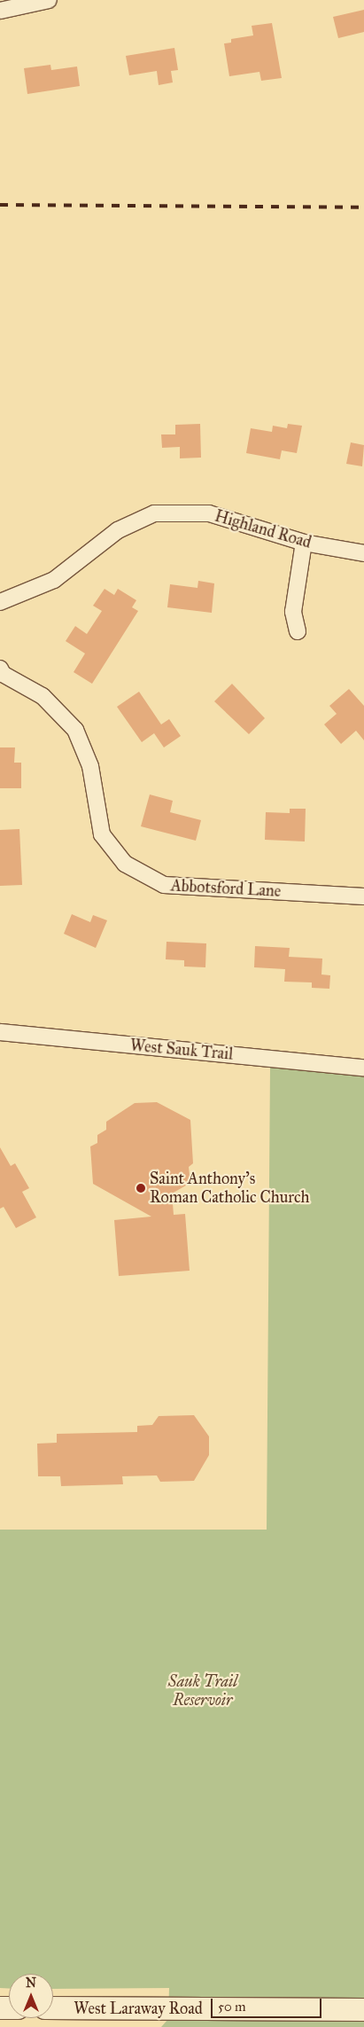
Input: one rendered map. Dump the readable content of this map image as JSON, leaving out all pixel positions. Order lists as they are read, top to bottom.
{
  "streets": {
    "main road": ["West Laraway Road"],
    "street": ["Highland Road", "Abbotsford Lane", "West Sauk Trail"]
  },
  "parks": ["Sauk Trail Reservoir"],
  "places": ["Saint Anthony's Roman Catholic Church"],
  "scale_bar": "50 m",
  "north": "top"
}
